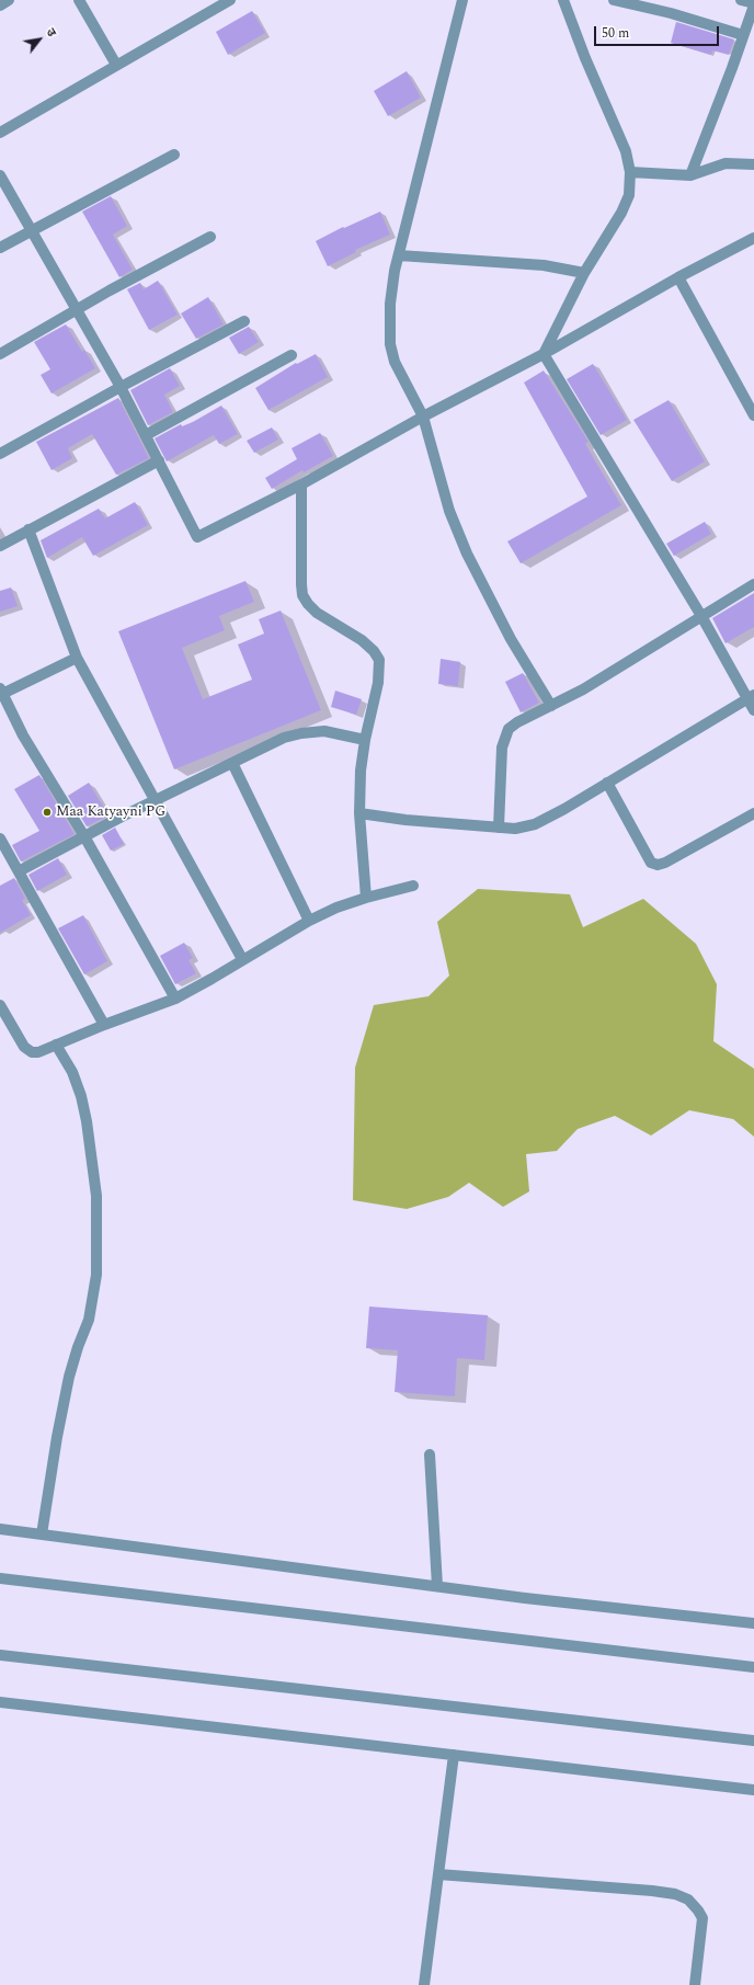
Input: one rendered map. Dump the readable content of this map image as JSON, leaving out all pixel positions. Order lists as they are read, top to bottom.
{
  "places": ["Maa Katyayni PG"],
  "scale_bar": "50 m",
  "north": "top right"
}
